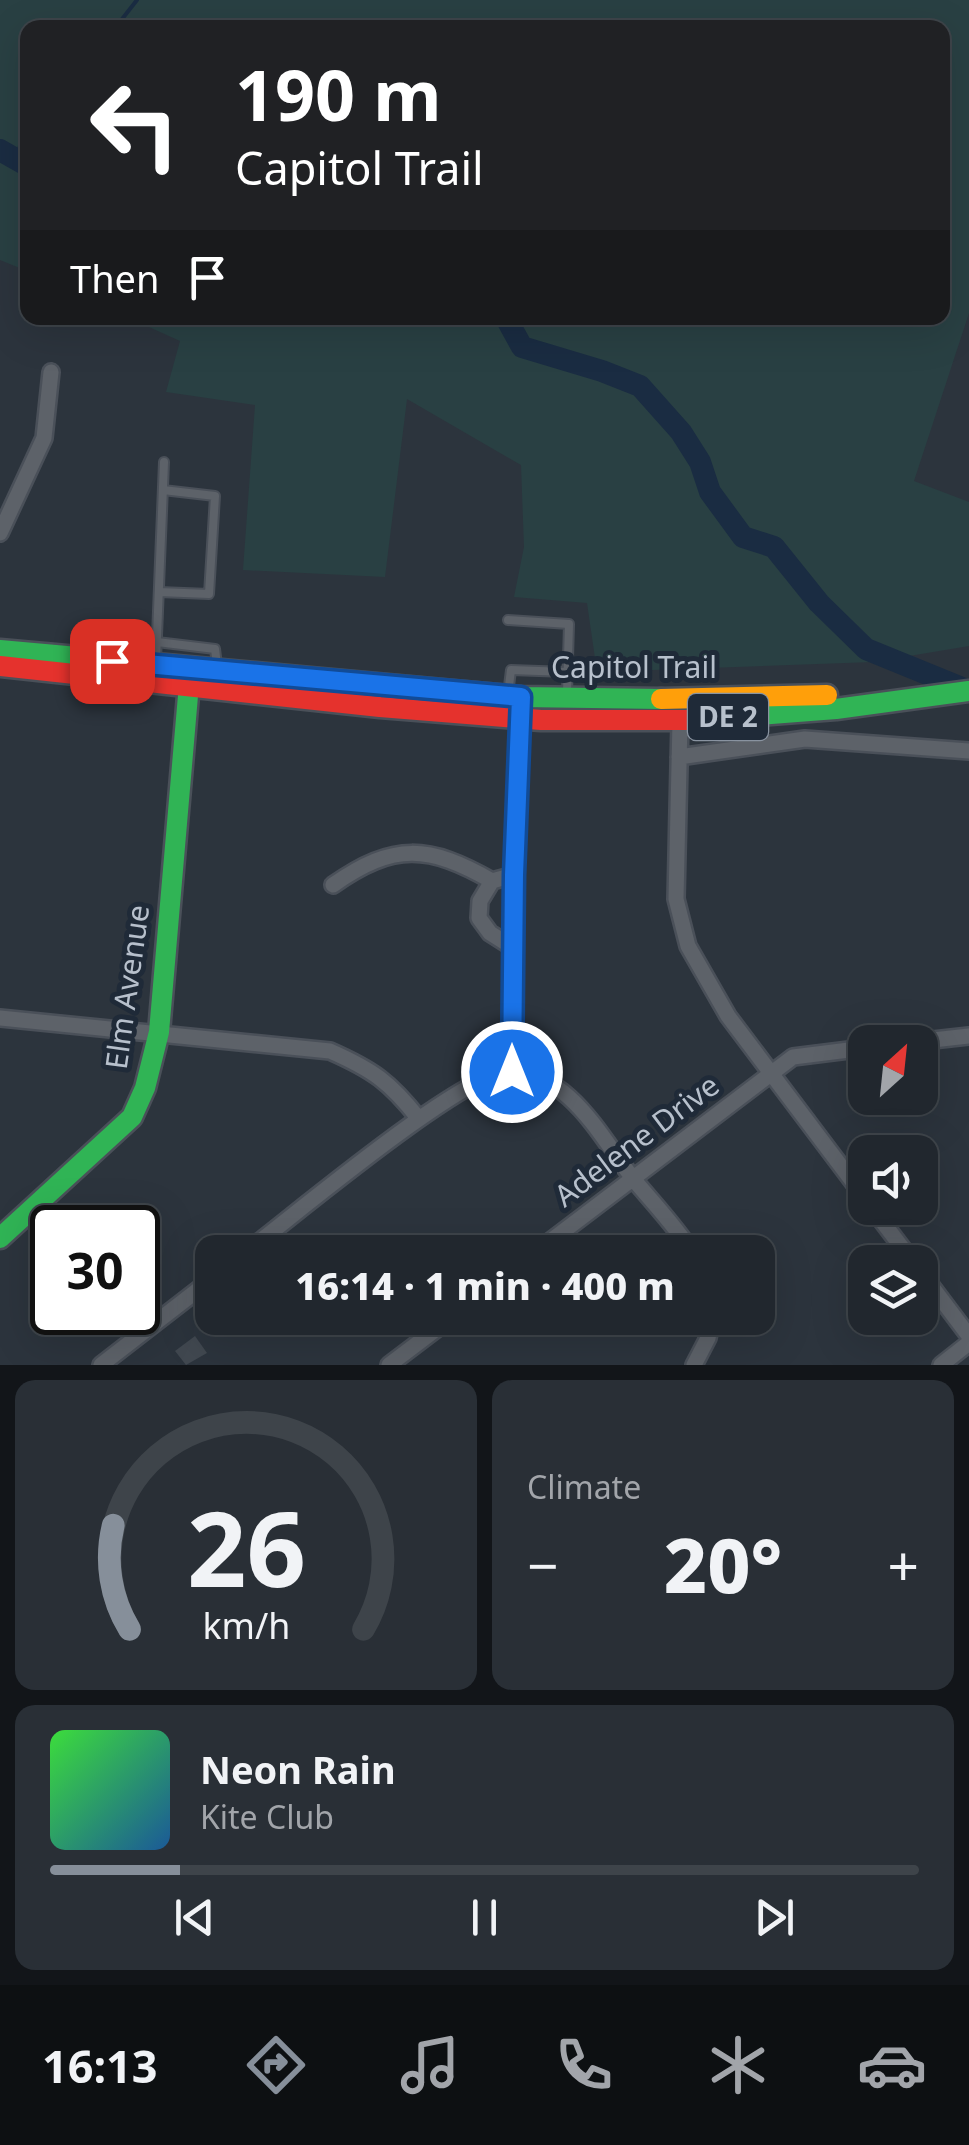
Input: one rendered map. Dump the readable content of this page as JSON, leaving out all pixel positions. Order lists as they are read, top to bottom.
{
  "streets": {
    "main road": ["Capitol Trail", "DE 2", "Elm Avenue"],
    "street": ["Adelene Drive"]
  },
  "crossings": [
    ["Capitol Trail", "Elm Avenue"]
  ],
  "north": "top right",
  "page": {
    "turn": ["190 m", "Capitol Trail"],
    "then": "Then",
    "limit": "30",
    "trip": "16:14 · 1 min · 400 m",
    "tile": "Climate",
    "heat": ["−", "20°", "+"],
    "song": ["Neon Rain", "Kite Club"],
    "tabs": "16:13",
    "gauge": ["26", "km/h"]
  }
}
